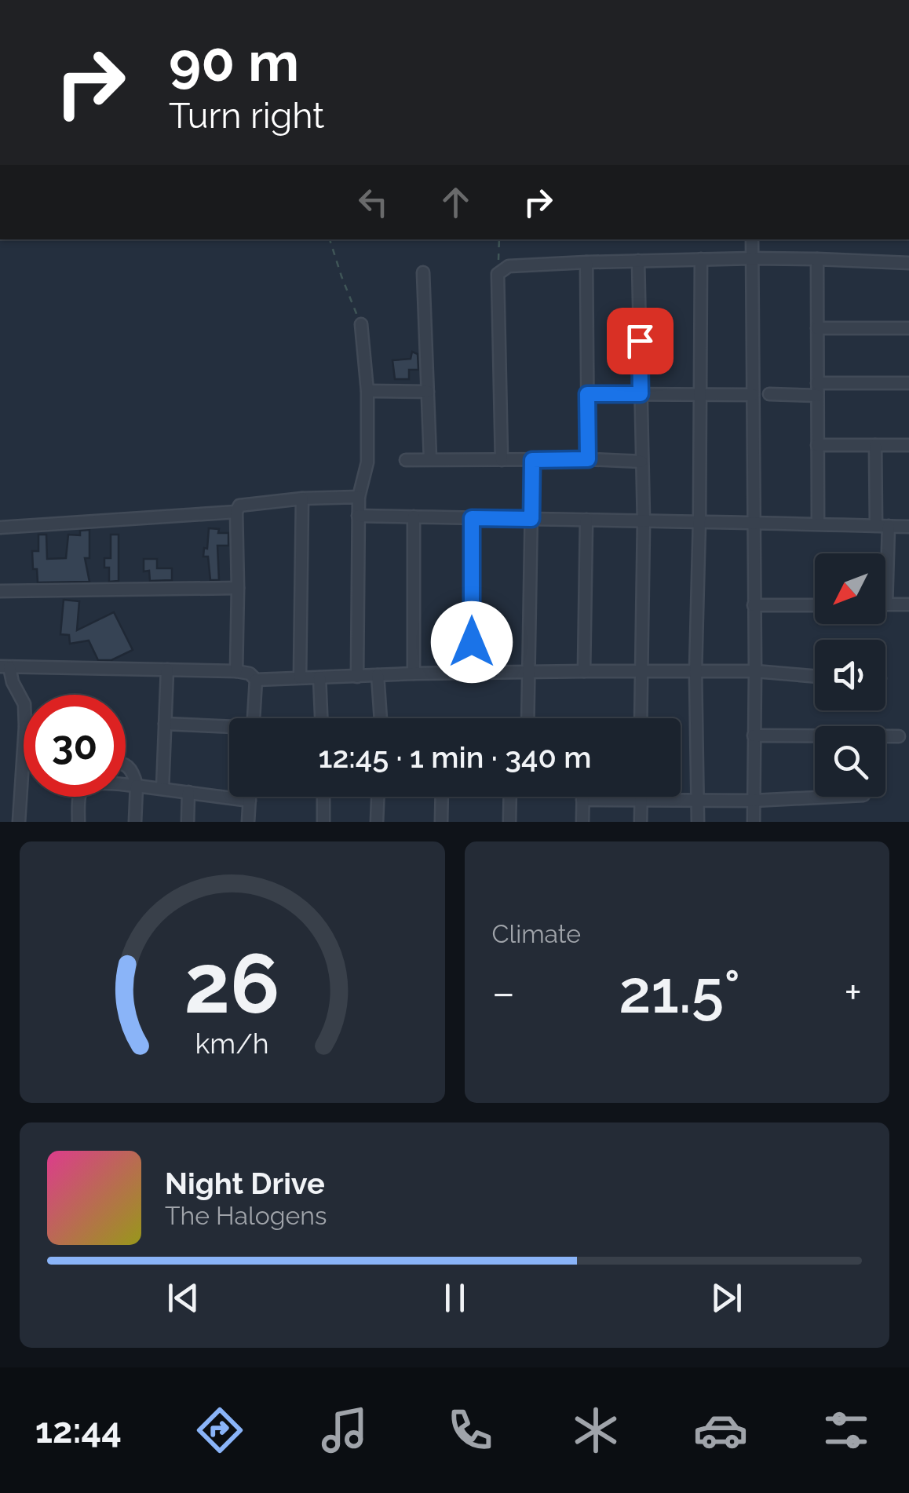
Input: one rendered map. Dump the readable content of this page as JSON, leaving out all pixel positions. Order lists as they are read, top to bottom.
{
  "north": "bottom left",
  "page": {
    "turn": ["90 m", "Turn right"],
    "limit": "30",
    "trip": "12:45 · 1 min · 340 m",
    "tile": "Climate",
    "heat": ["−", "21.5°", "+"],
    "song": ["Night Drive", "The Halogens"],
    "tabs": "12:44",
    "gauge": ["26", "km/h"]
  }
}
